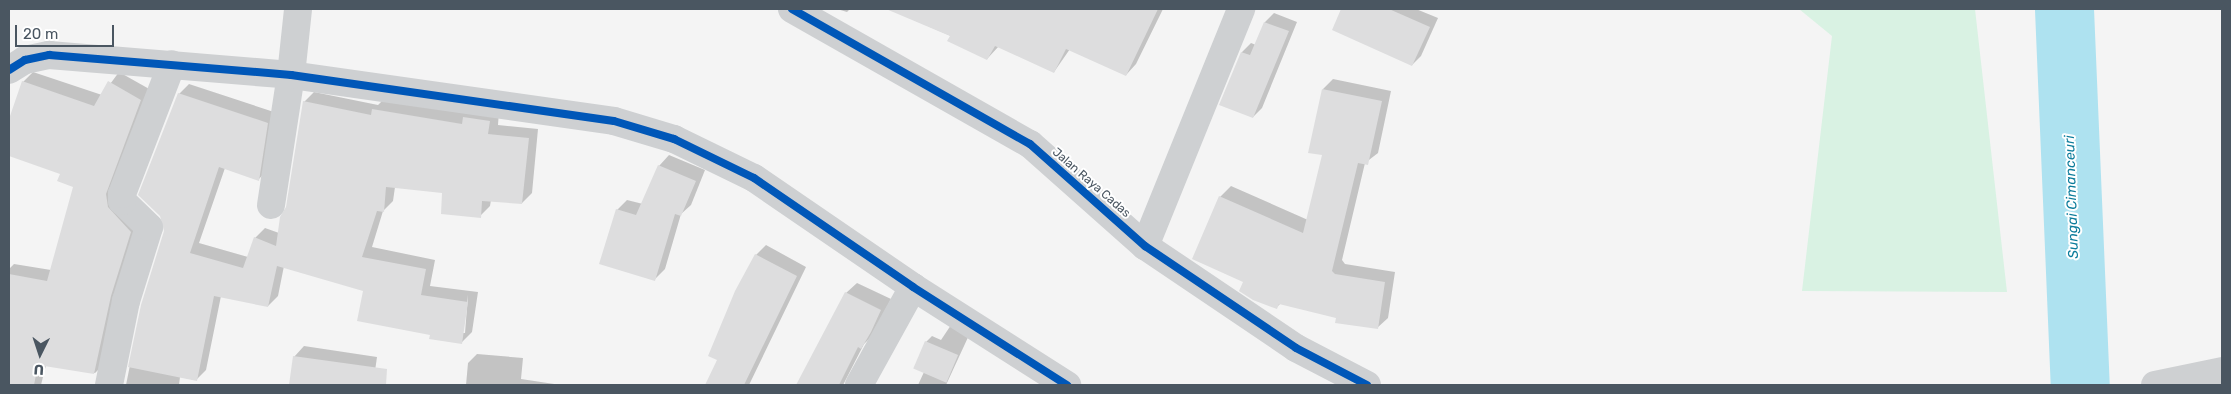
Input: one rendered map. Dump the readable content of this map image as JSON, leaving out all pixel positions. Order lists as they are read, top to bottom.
{
  "streets": {
    "street": ["Jalan Raya Cadas"]
  },
  "water": ["Sungai Cimanceuri"],
  "scale_bar": "20 m",
  "north": "bottom"
}
